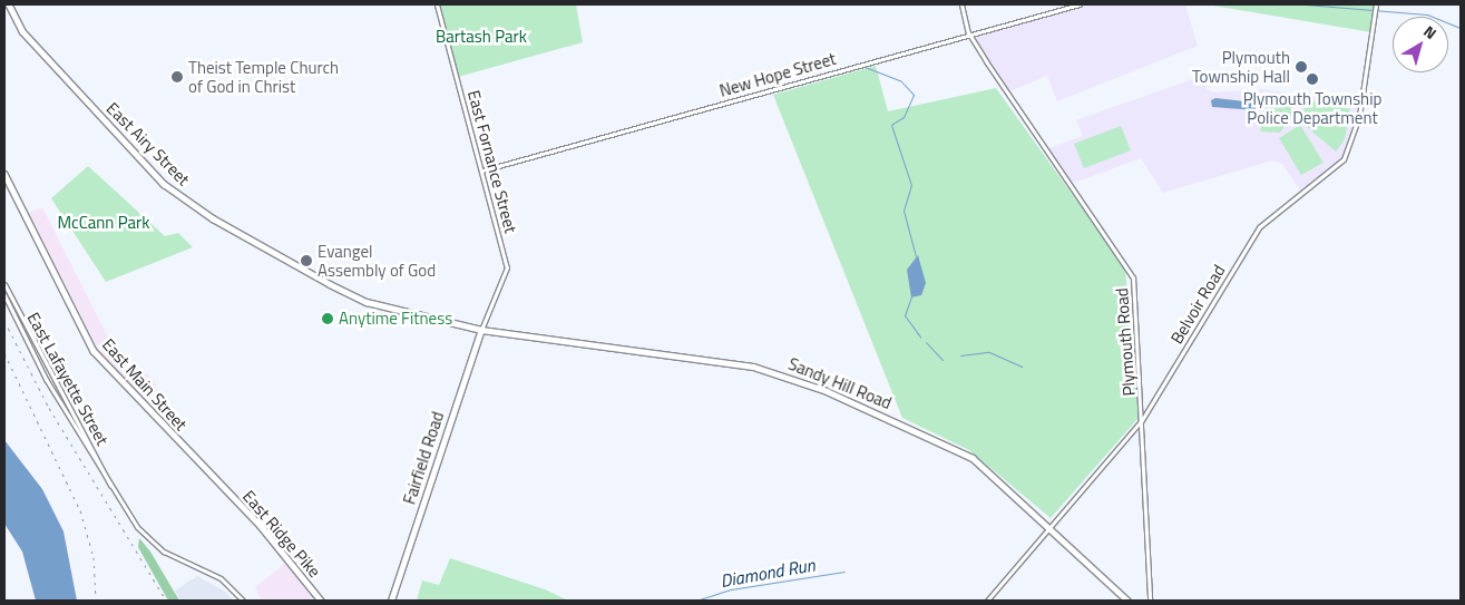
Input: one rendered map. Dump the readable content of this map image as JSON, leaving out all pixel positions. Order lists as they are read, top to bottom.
{
  "streets": {
    "main road": [
      "East Airy Street",
      "Sandy Hill Road",
      "East Main Street",
      "Fairfield Road",
      "East Ridge Pike"
    ],
    "street": [
      "New Hope Street",
      "East Fornance Street",
      "Belvoir Road",
      "Plymouth Road",
      "East Lafayette Street"
    ]
  },
  "crossings": [
    ["New Hope Street", "East Fornance Street"],
    ["New Hope Street", "Plymouth Road"],
    ["East Airy Street", "Sandy Hill Road"],
    ["East Airy Street", "Fairfield Road"],
    ["East Fornance Street", "Fairfield Road"],
    ["Belvoir Road", "Plymouth Road"],
    ["Belvoir Road", "Sandy Hill Road"],
    ["Sandy Hill Road", "Fairfield Road"],
    ["East Main Street", "East Ridge Pike"]
  ],
  "water": ["Diamond Run"],
  "parks": ["Bartash Park", "McCann Park"],
  "places": [
    "Plymouth Township Hall",
    "Theist Temple Church of God in Christ",
    "Plymouth Township Police Department",
    "Evangel Assembly of God",
    "Anytime Fitness"
  ],
  "north": "top right"
}
